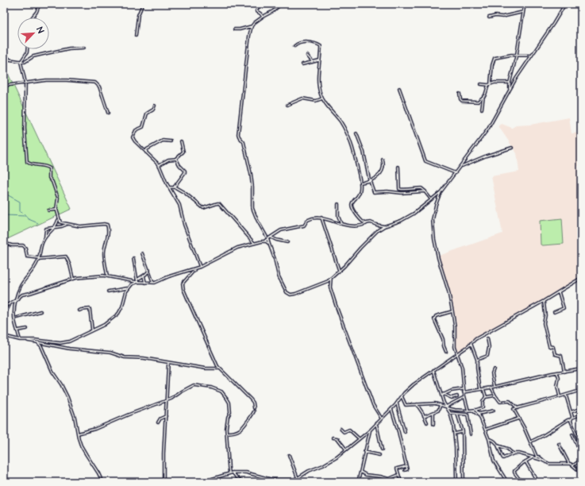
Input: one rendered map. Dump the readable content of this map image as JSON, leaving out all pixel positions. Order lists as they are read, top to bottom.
{
  "north": "top right"
}
